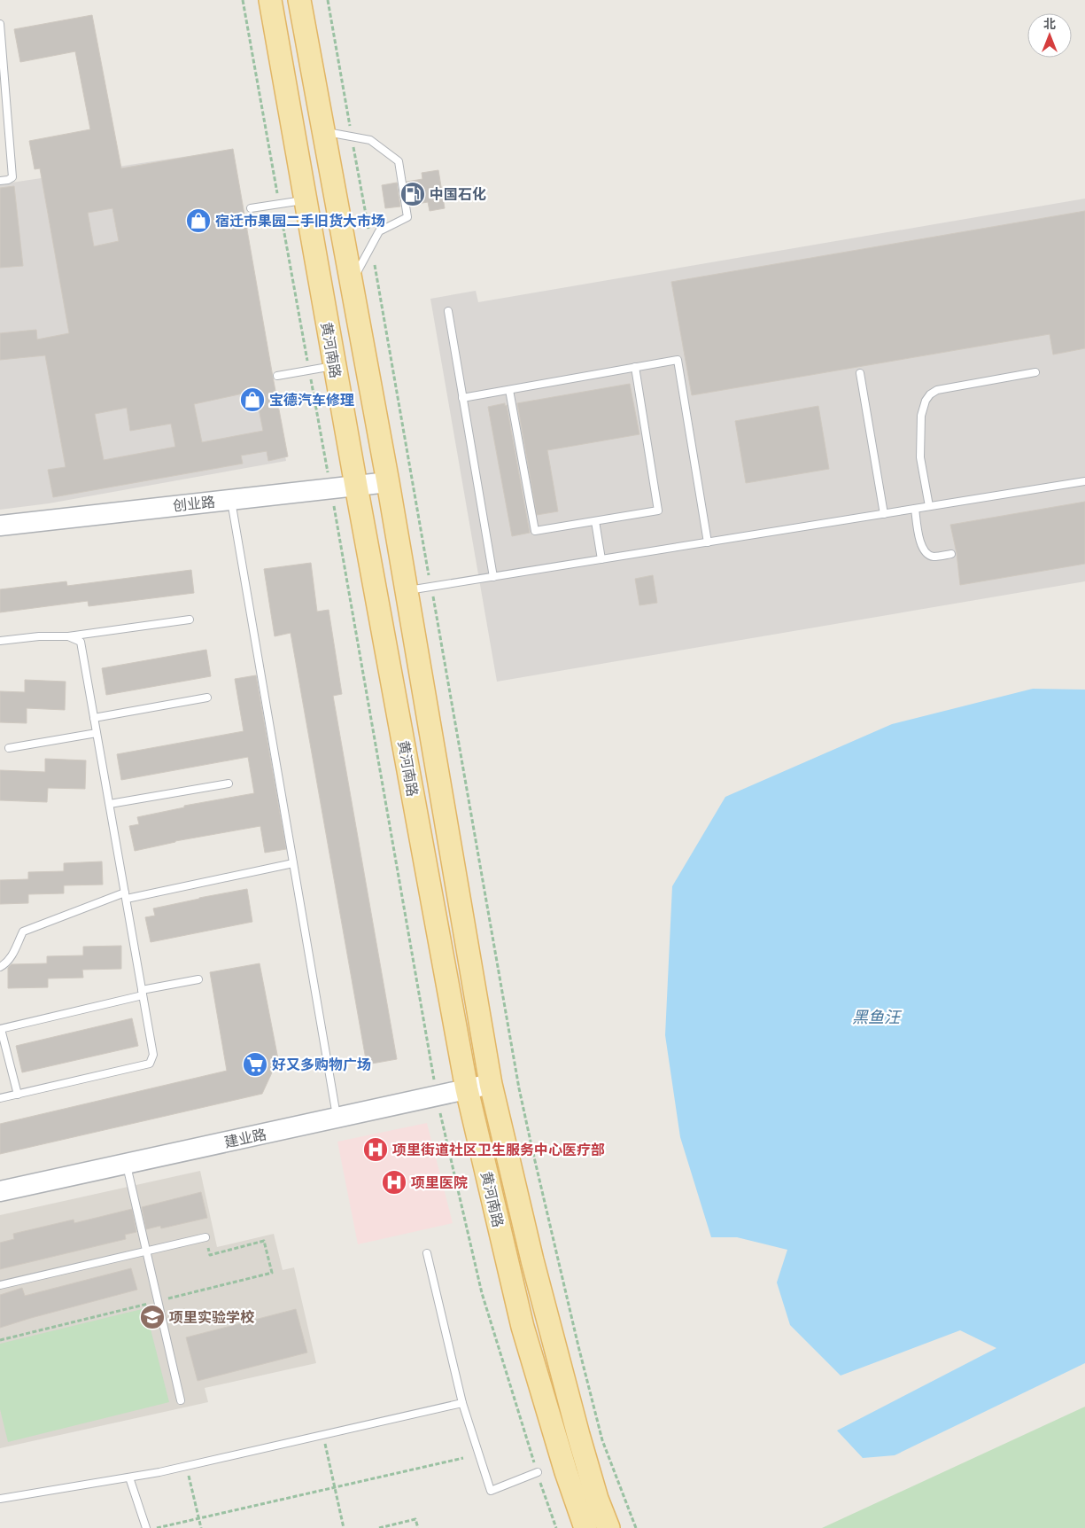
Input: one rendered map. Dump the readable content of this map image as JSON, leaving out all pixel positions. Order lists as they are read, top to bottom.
{
  "streets": {
    "main road": ["黄河南路"],
    "street": ["创业路", "建业路"]
  },
  "crossings": [
    ["黄河南路", "创业路"],
    ["黄河南路", "建业路"]
  ],
  "water": ["黑鱼汪"],
  "places": {
    "fuel station": ["中国石化"],
    "shop": ["宿迁市果园二手旧货大市场", "宝德汽车修理"],
    "supermarket": ["好又多购物广场"],
    "hospital": ["项里街道社区卫生服务中心医疗部", "项里医院"],
    "school or university": ["项里实验学校"]
  },
  "north": "top"
}
